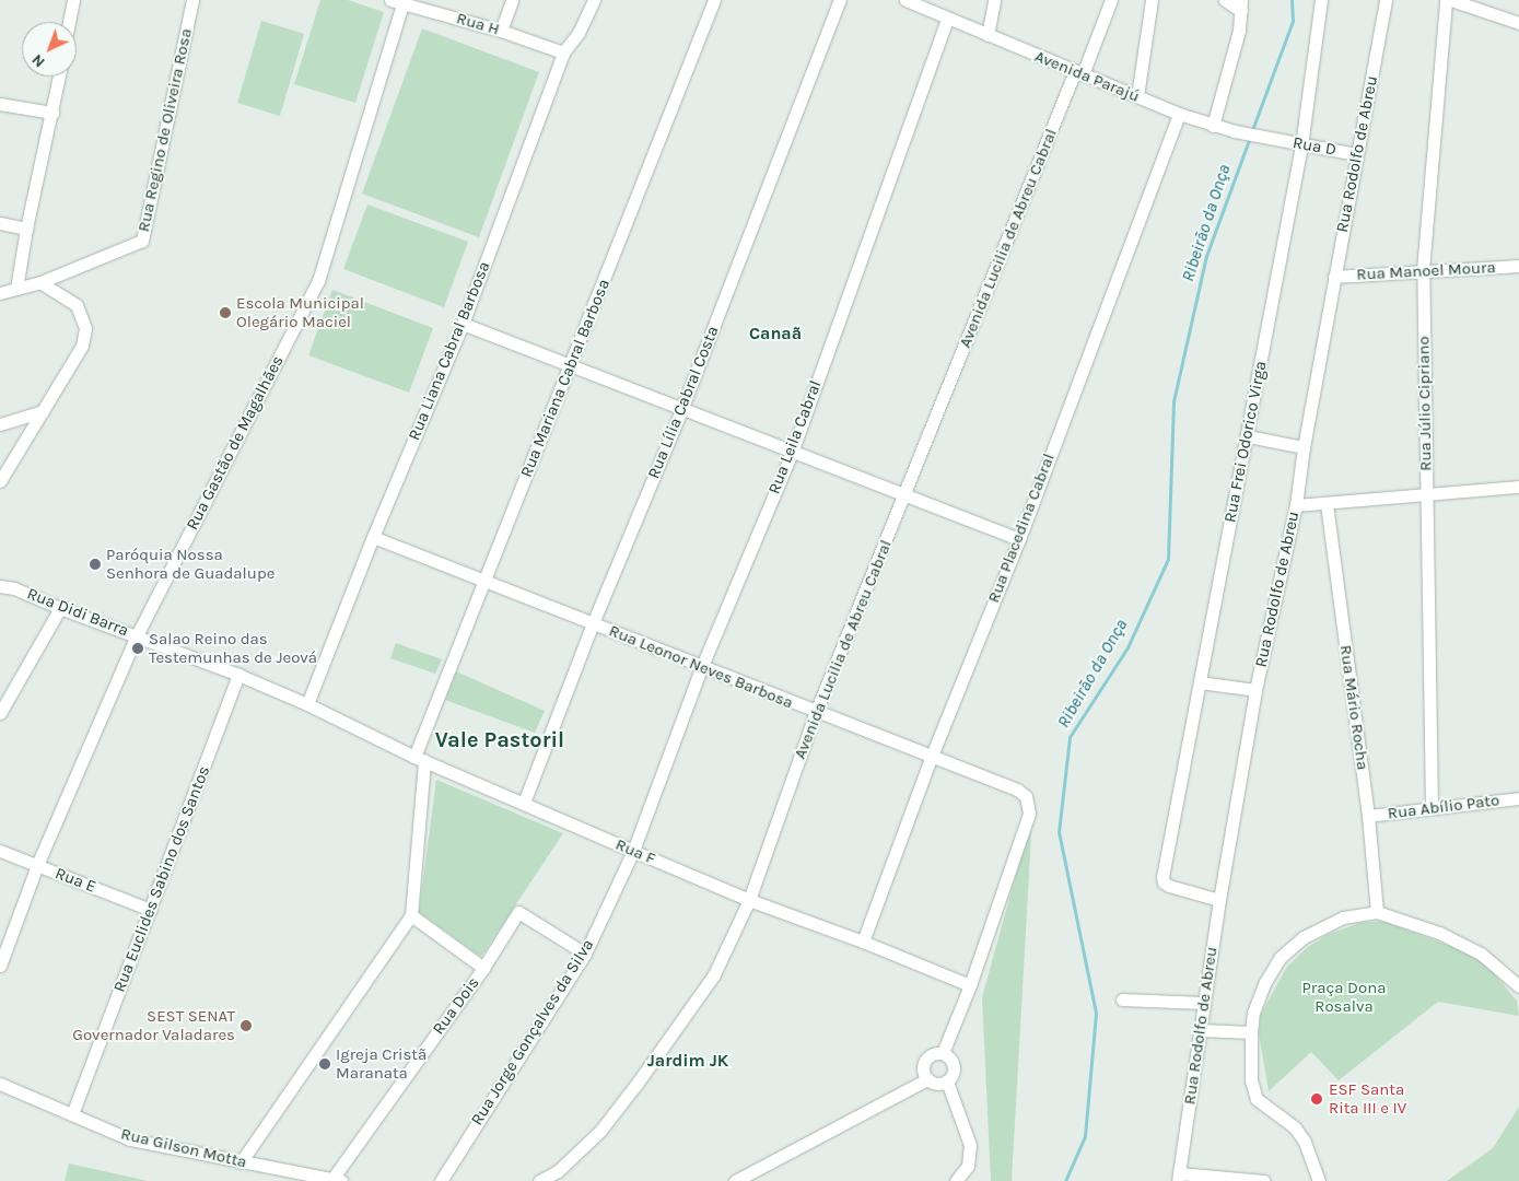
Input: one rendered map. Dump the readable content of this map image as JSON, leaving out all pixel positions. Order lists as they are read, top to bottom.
{
  "streets": {
    "street": [
      "Rua H",
      "Avenida Parajú",
      "Rua Regino de Oliveira Rosa",
      "Rua D",
      "Rua Rodolfo de Abreu",
      "Avenida Lucilia de Abreu Cabral",
      "Rua Manoel Moura",
      "Rua Liana Cabral Barbosa",
      "Rua Mariana Cabral Barbosa",
      "Rua Lília Cabral Costa",
      "Rua Júlio Cipriano",
      "Rua Leila Cabral",
      "Rua Frei Odorico Virga",
      "Rua Gastão de Magalhães",
      "Rua Placedina Cabral",
      "Rua Didi Barra",
      "Rua Leonor Neves Barbosa",
      "Rua Mário Rocha",
      "Rua Abílio Pato",
      "Rua F",
      "Rua Euclides Sabino dos Santos",
      "Rua E",
      "Rua Dois",
      "Rua Jorge Gonçalves da Silva",
      "Rua Gilson Motta"
    ]
  },
  "crossings": [
    ["Rua H", "Rua Liana Cabral Barbosa"],
    ["Rua H", "Rua Gastão de Magalhães"],
    ["Avenida Parajú", "Rua D"],
    ["Avenida Parajú", "Avenida Lucilia de Abreu Cabral"],
    ["Avenida Parajú", "Rua Leila Cabral"],
    ["Avenida Parajú", "Rua Placedina Cabral"],
    ["Rua D", "Rua Rodolfo de Abreu"],
    ["Rua D", "Rua Frei Odorico Virga"],
    ["Rua Rodolfo de Abreu", "Rua Manoel Moura"],
    ["Rua Rodolfo de Abreu", "Rua Frei Odorico Virga"],
    ["Avenida Lucilia de Abreu Cabral", "Rua Leonor Neves Barbosa"],
    ["Avenida Lucilia de Abreu Cabral", "Rua F"],
    ["Rua Manoel Moura", "Rua Júlio Cipriano"],
    ["Rua Liana Cabral Barbosa", "Rua Didi Barra"],
    ["Rua Liana Cabral Barbosa", "Rua Leonor Neves Barbosa"],
    ["Rua Liana Cabral Barbosa", "Rua F"],
    ["Rua Mariana Cabral Barbosa", "Rua Leonor Neves Barbosa"],
    ["Rua Mariana Cabral Barbosa", "Rua F"],
    ["Rua Lília Cabral Costa", "Rua Leonor Neves Barbosa"],
    ["Rua Lília Cabral Costa", "Rua F"],
    ["Rua Júlio Cipriano", "Rua Abílio Pato"],
    ["Rua Leila Cabral", "Rua Leonor Neves Barbosa"],
    ["Rua Leila Cabral", "Rua F"],
    ["Rua Leila Cabral", "Rua Jorge Gonçalves da Silva"],
    ["Rua Gastão de Magalhães", "Rua Didi Barra"],
    ["Rua Gastão de Magalhães", "Rua E"],
    ["Rua Placedina Cabral", "Rua Leonor Neves Barbosa"],
    ["Rua Placedina Cabral", "Rua F"],
    ["Rua Didi Barra", "Rua F"],
    ["Rua Didi Barra", "Rua Euclides Sabino dos Santos"],
    ["Rua Leonor Neves Barbosa", "Rua F"],
    ["Rua Mário Rocha", "Rua Abílio Pato"],
    ["Rua F", "Rua Jorge Gonçalves da Silva"],
    ["Rua Euclides Sabino dos Santos", "Rua E"],
    ["Rua Euclides Sabino dos Santos", "Rua Gilson Motta"],
    ["Rua Dois", "Rua Jorge Gonçalves da Silva"],
    ["Rua Dois", "Rua Gilson Motta"]
  ],
  "districts": ["Canaã", "Vale Pastoril", "Jardim JK"],
  "water": ["Ribeirão da Onça"],
  "parks": ["Praça Dona Rosalva"],
  "places": [
    "Escola Municipal Olegário Maciel",
    "Paróquia Nossa Senhora de Guadalupe",
    "Salao Reino das Testemunhas de Jeová",
    "SEST SENAT Governador Valadares",
    "Igreja Cristã Maranata",
    "ESF Santa Rita III e IV"
  ],
  "north": "bottom left"
}
